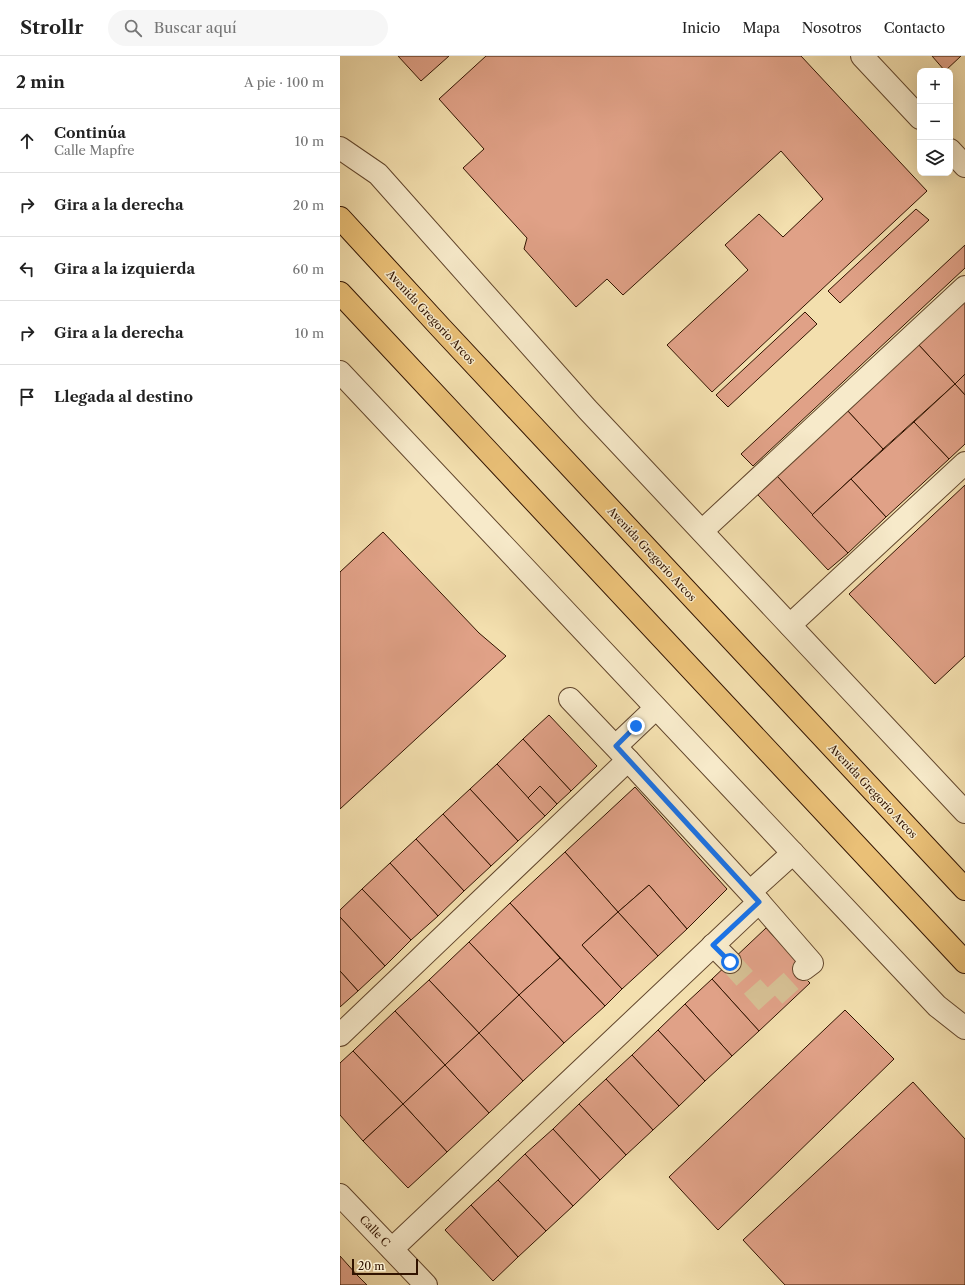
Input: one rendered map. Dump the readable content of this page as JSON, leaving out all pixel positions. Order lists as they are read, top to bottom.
{
  "streets": {
    "main road": ["Avenida Gregorio Arcos"],
    "street": ["Calle C"]
  },
  "scale_bar": "20 m",
  "page": {
    "header": "Strollr",
    "search": "Buscar aquí",
    "nav": [
      "Inicio",
      "Mapa",
      "Nosotros",
      "Contacto"
    ],
    "heading": ["2 min", "A pie · 100 m"],
    "map_buttons": ["+", "−"],
    "list": [
      ["Continúa", "Calle Mapfre", "10 m"],
      ["Gira a la derecha", "20 m"],
      ["Gira a la izquierda", "60 m"],
      ["Gira a la derecha", "10 m"],
      "Llegada al destino"
    ],
    "scale": "20 m"
  }
}
